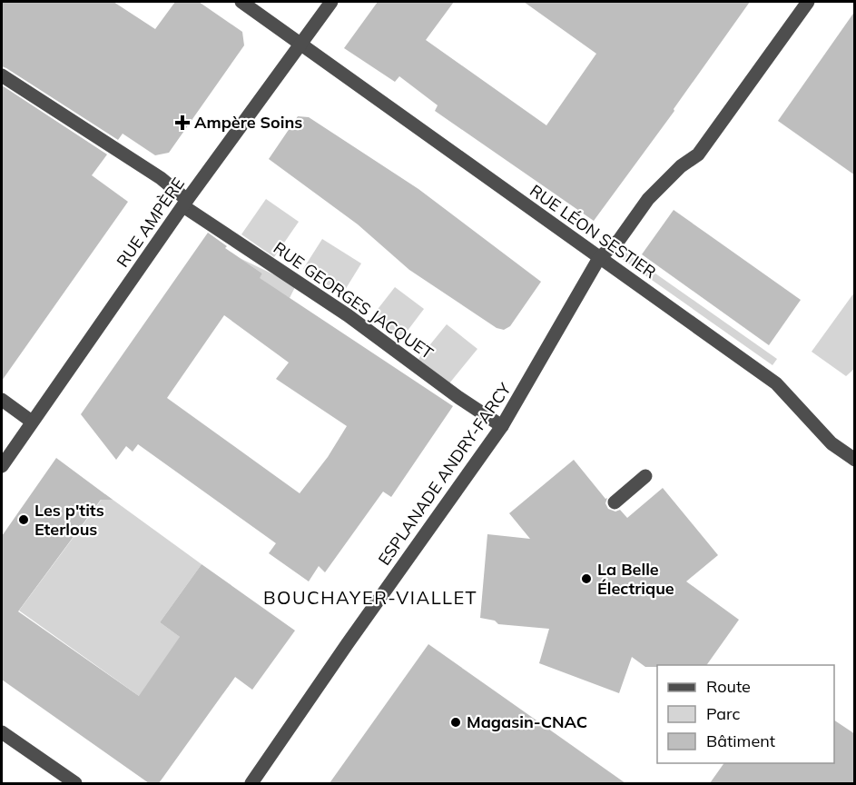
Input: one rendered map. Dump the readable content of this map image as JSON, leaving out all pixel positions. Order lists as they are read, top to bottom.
{
  "streets": {
    "street": [
      "RUE AMPÈRE",
      "RUE LÉON SESTIER",
      "RUE GEORGES JACQUET",
      "ESPLANADE ANDRY-FARCY"
    ]
  },
  "crossings": [
    ["RUE AMPÈRE", "RUE LÉON SESTIER"],
    ["RUE AMPÈRE", "RUE GEORGES JACQUET"],
    ["RUE LÉON SESTIER", "ESPLANADE ANDRY-FARCY"],
    ["RUE GEORGES JACQUET", "ESPLANADE ANDRY-FARCY"]
  ],
  "districts": ["BOUCHAYER-VIALLET"],
  "places": {
    "health": ["Ampère Soins"],
    "other": ["Les p'tits Eterlous", "La Belle Électrique", "Magasin-CNAC"]
  },
  "legend": ["Route", "Parc", "Bâtiment"]
}
